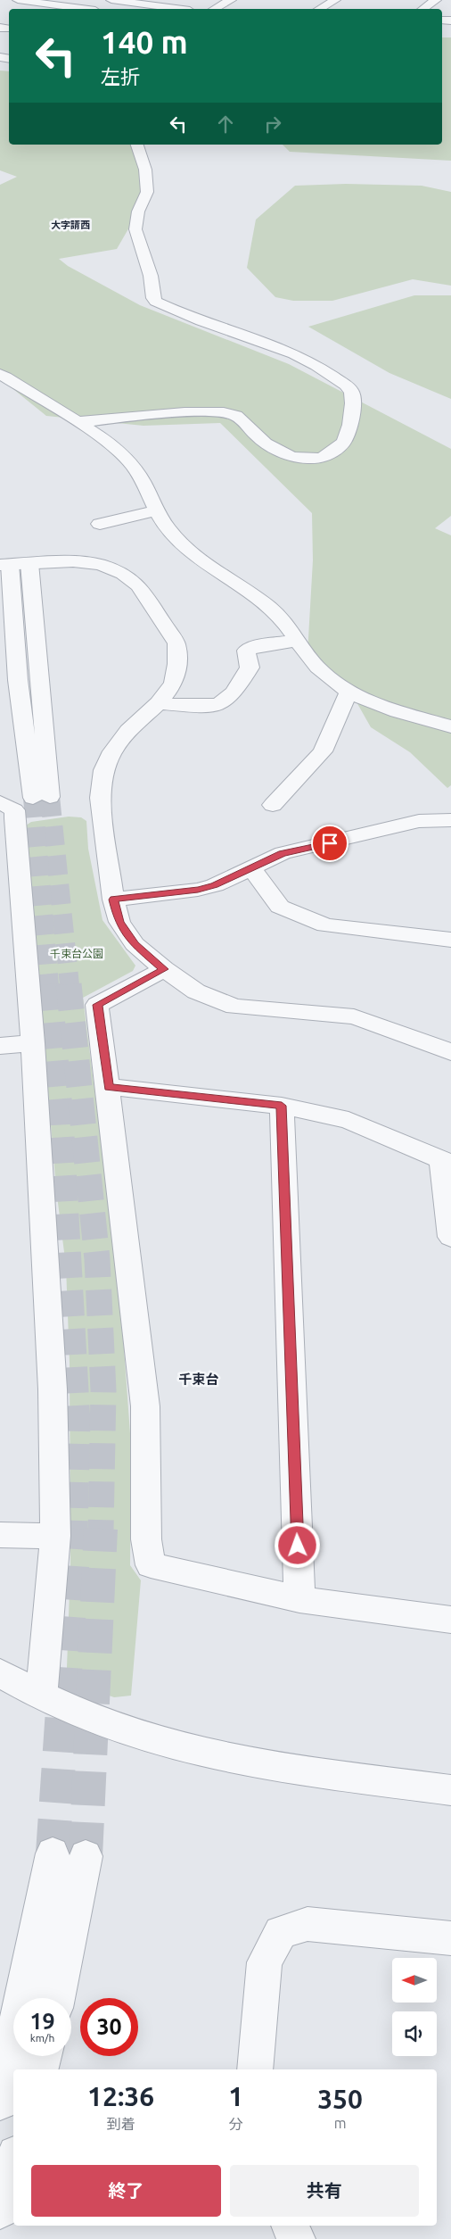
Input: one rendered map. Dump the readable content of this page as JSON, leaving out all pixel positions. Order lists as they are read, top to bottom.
{
  "districts": ["大字請西", "千束台"],
  "parks": ["千束台公園"],
  "north": "left",
  "page": {
    "turn": ["140 m", "左折"],
    "speed": "19 km/h",
    "limit": "30",
    "eta": [
      "12:36",
      "到着",
      "1",
      "分",
      "350",
      "m"
    ],
    "buttons": ["終了", "共有"]
  }
}
